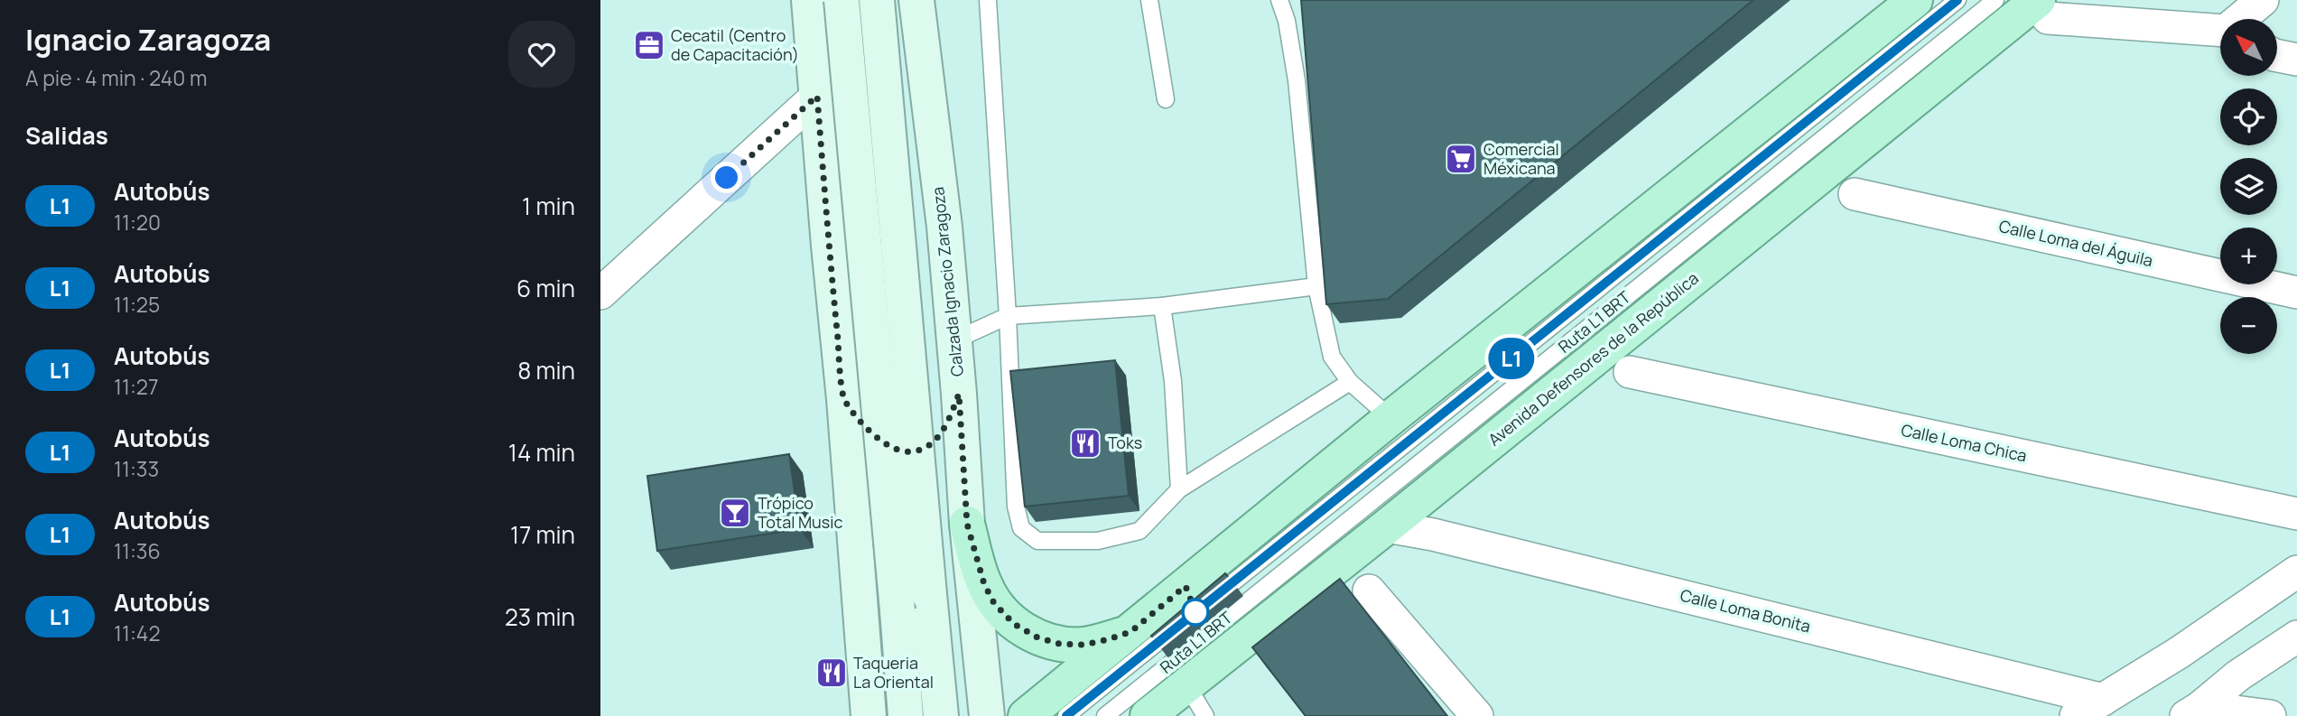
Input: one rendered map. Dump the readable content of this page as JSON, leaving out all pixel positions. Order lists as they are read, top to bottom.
{
  "streets": {
    "main road": ["Calzada Ignacio Zaragoza", "Avenida Defensores de la República"],
    "street": ["Calle Loma del Águila", "Calle Loma Chica", "Calle Loma Bonita"],
    "lane": ["Ruta L1 BRT"]
  },
  "crossings": [
    ["Avenida Defensores de la República", "Calle Loma Bonita"]
  ],
  "places": {
    "office": ["CecatiI (Centro de Capacitación)"],
    "supermarket": ["Comercial Méxicana"],
    "restaurant": ["Toks", "Taqueria La Oriental"],
    "bar": ["Trópico Total Music"]
  },
  "lines": ["bus line L1"],
  "north": "top left",
  "page": {
    "heading": [
      ["Ignacio Zaragoza", "A pie · 4 min · 240 m"],
      "Salidas"
    ],
    "on_map": "L1",
    "map_buttons": ["+", "−"],
    "list": [
      {
        "mark": "L1",
        "name": "Autobús",
        "note": "11:20",
        "value": "1 min"
      },
      {
        "mark": "L1",
        "name": "Autobús",
        "note": "11:25",
        "value": "6 min"
      },
      {
        "mark": "L1",
        "name": "Autobús",
        "note": "11:27",
        "value": "8 min"
      },
      {
        "mark": "L1",
        "name": "Autobús",
        "note": "11:33",
        "value": "14 min"
      },
      {
        "mark": "L1",
        "name": "Autobús",
        "note": "11:36",
        "value": "17 min"
      },
      {
        "mark": "L1",
        "name": "Autobús",
        "note": "11:42",
        "value": "23 min"
      }
    ]
  }
}
